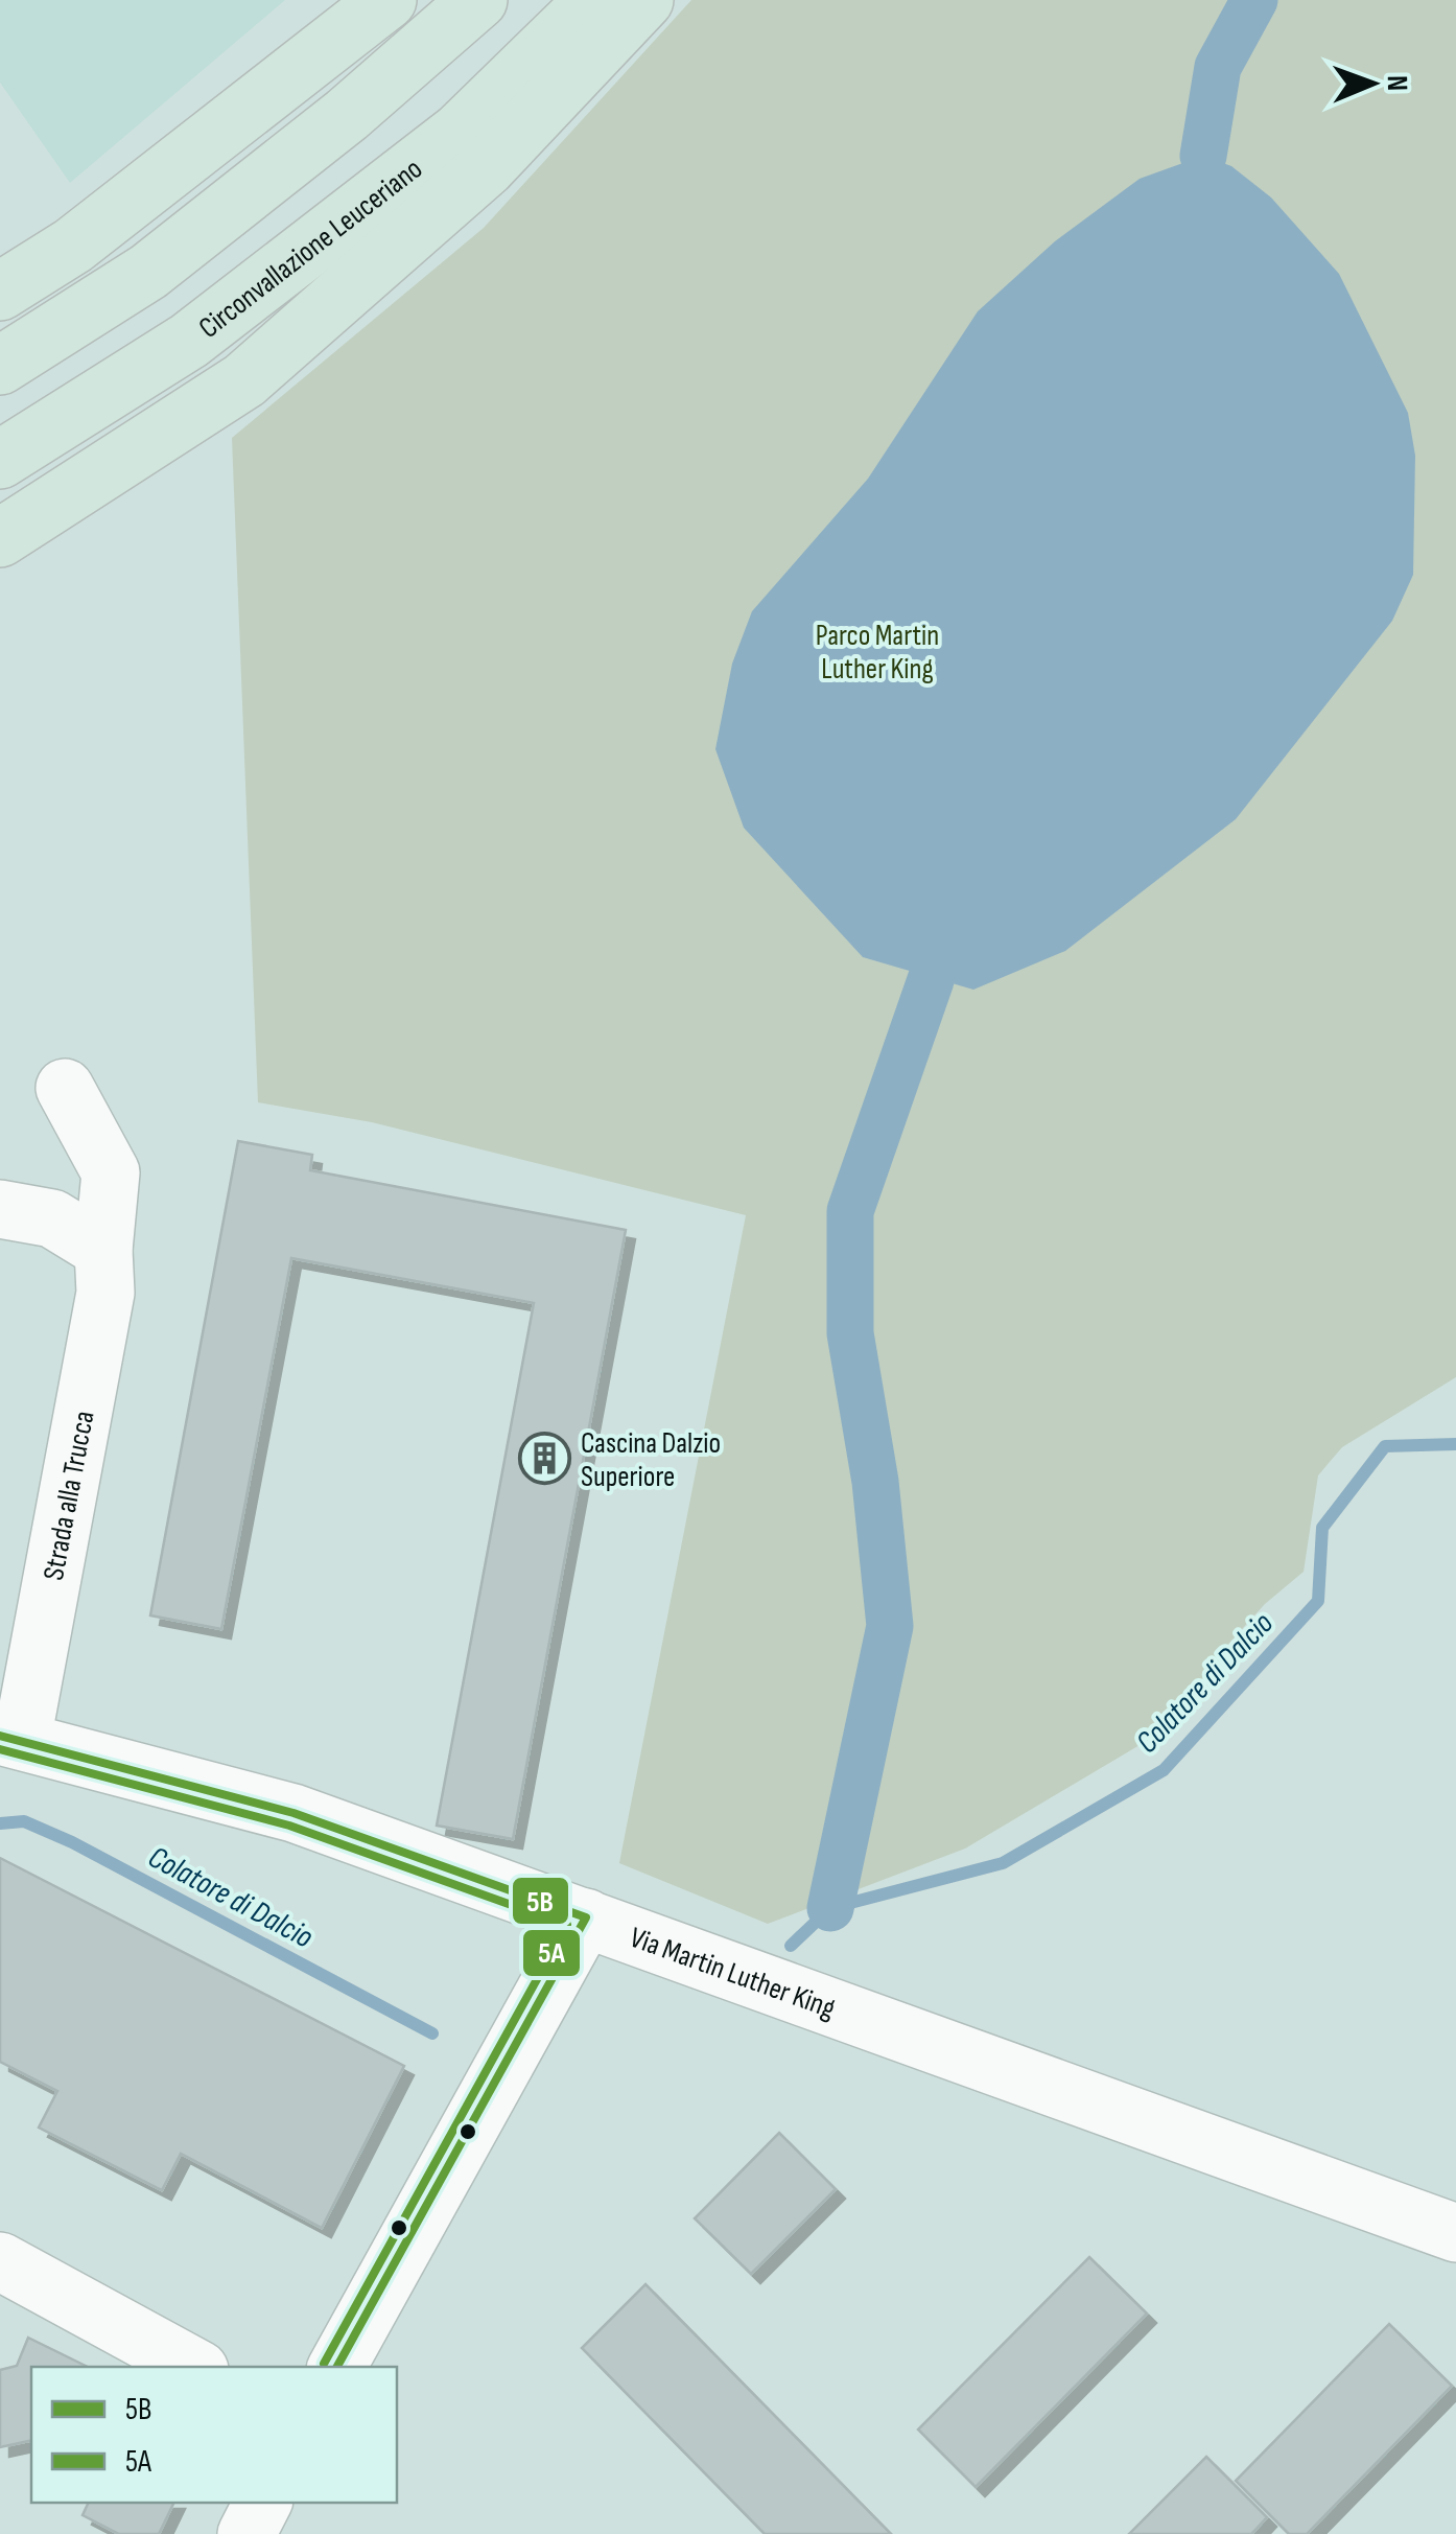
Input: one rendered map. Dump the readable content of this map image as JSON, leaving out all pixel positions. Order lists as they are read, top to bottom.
{
  "streets": {
    "highway": ["Circonvallazione Leuceriano"],
    "street": ["Strada alla Trucca", "Via Martin Luther King"]
  },
  "crossings": [
    ["Strada alla Trucca", "Via Martin Luther King"]
  ],
  "water": ["Colatore di Dalcio"],
  "parks": ["Parco Martin Luther King"],
  "places": {
    "building": ["Cascina Dalzio Superiore"]
  },
  "lines": ["transit line 5B", "transit line 5A"],
  "legend": ["5B", "5A"],
  "north": "right"
}
